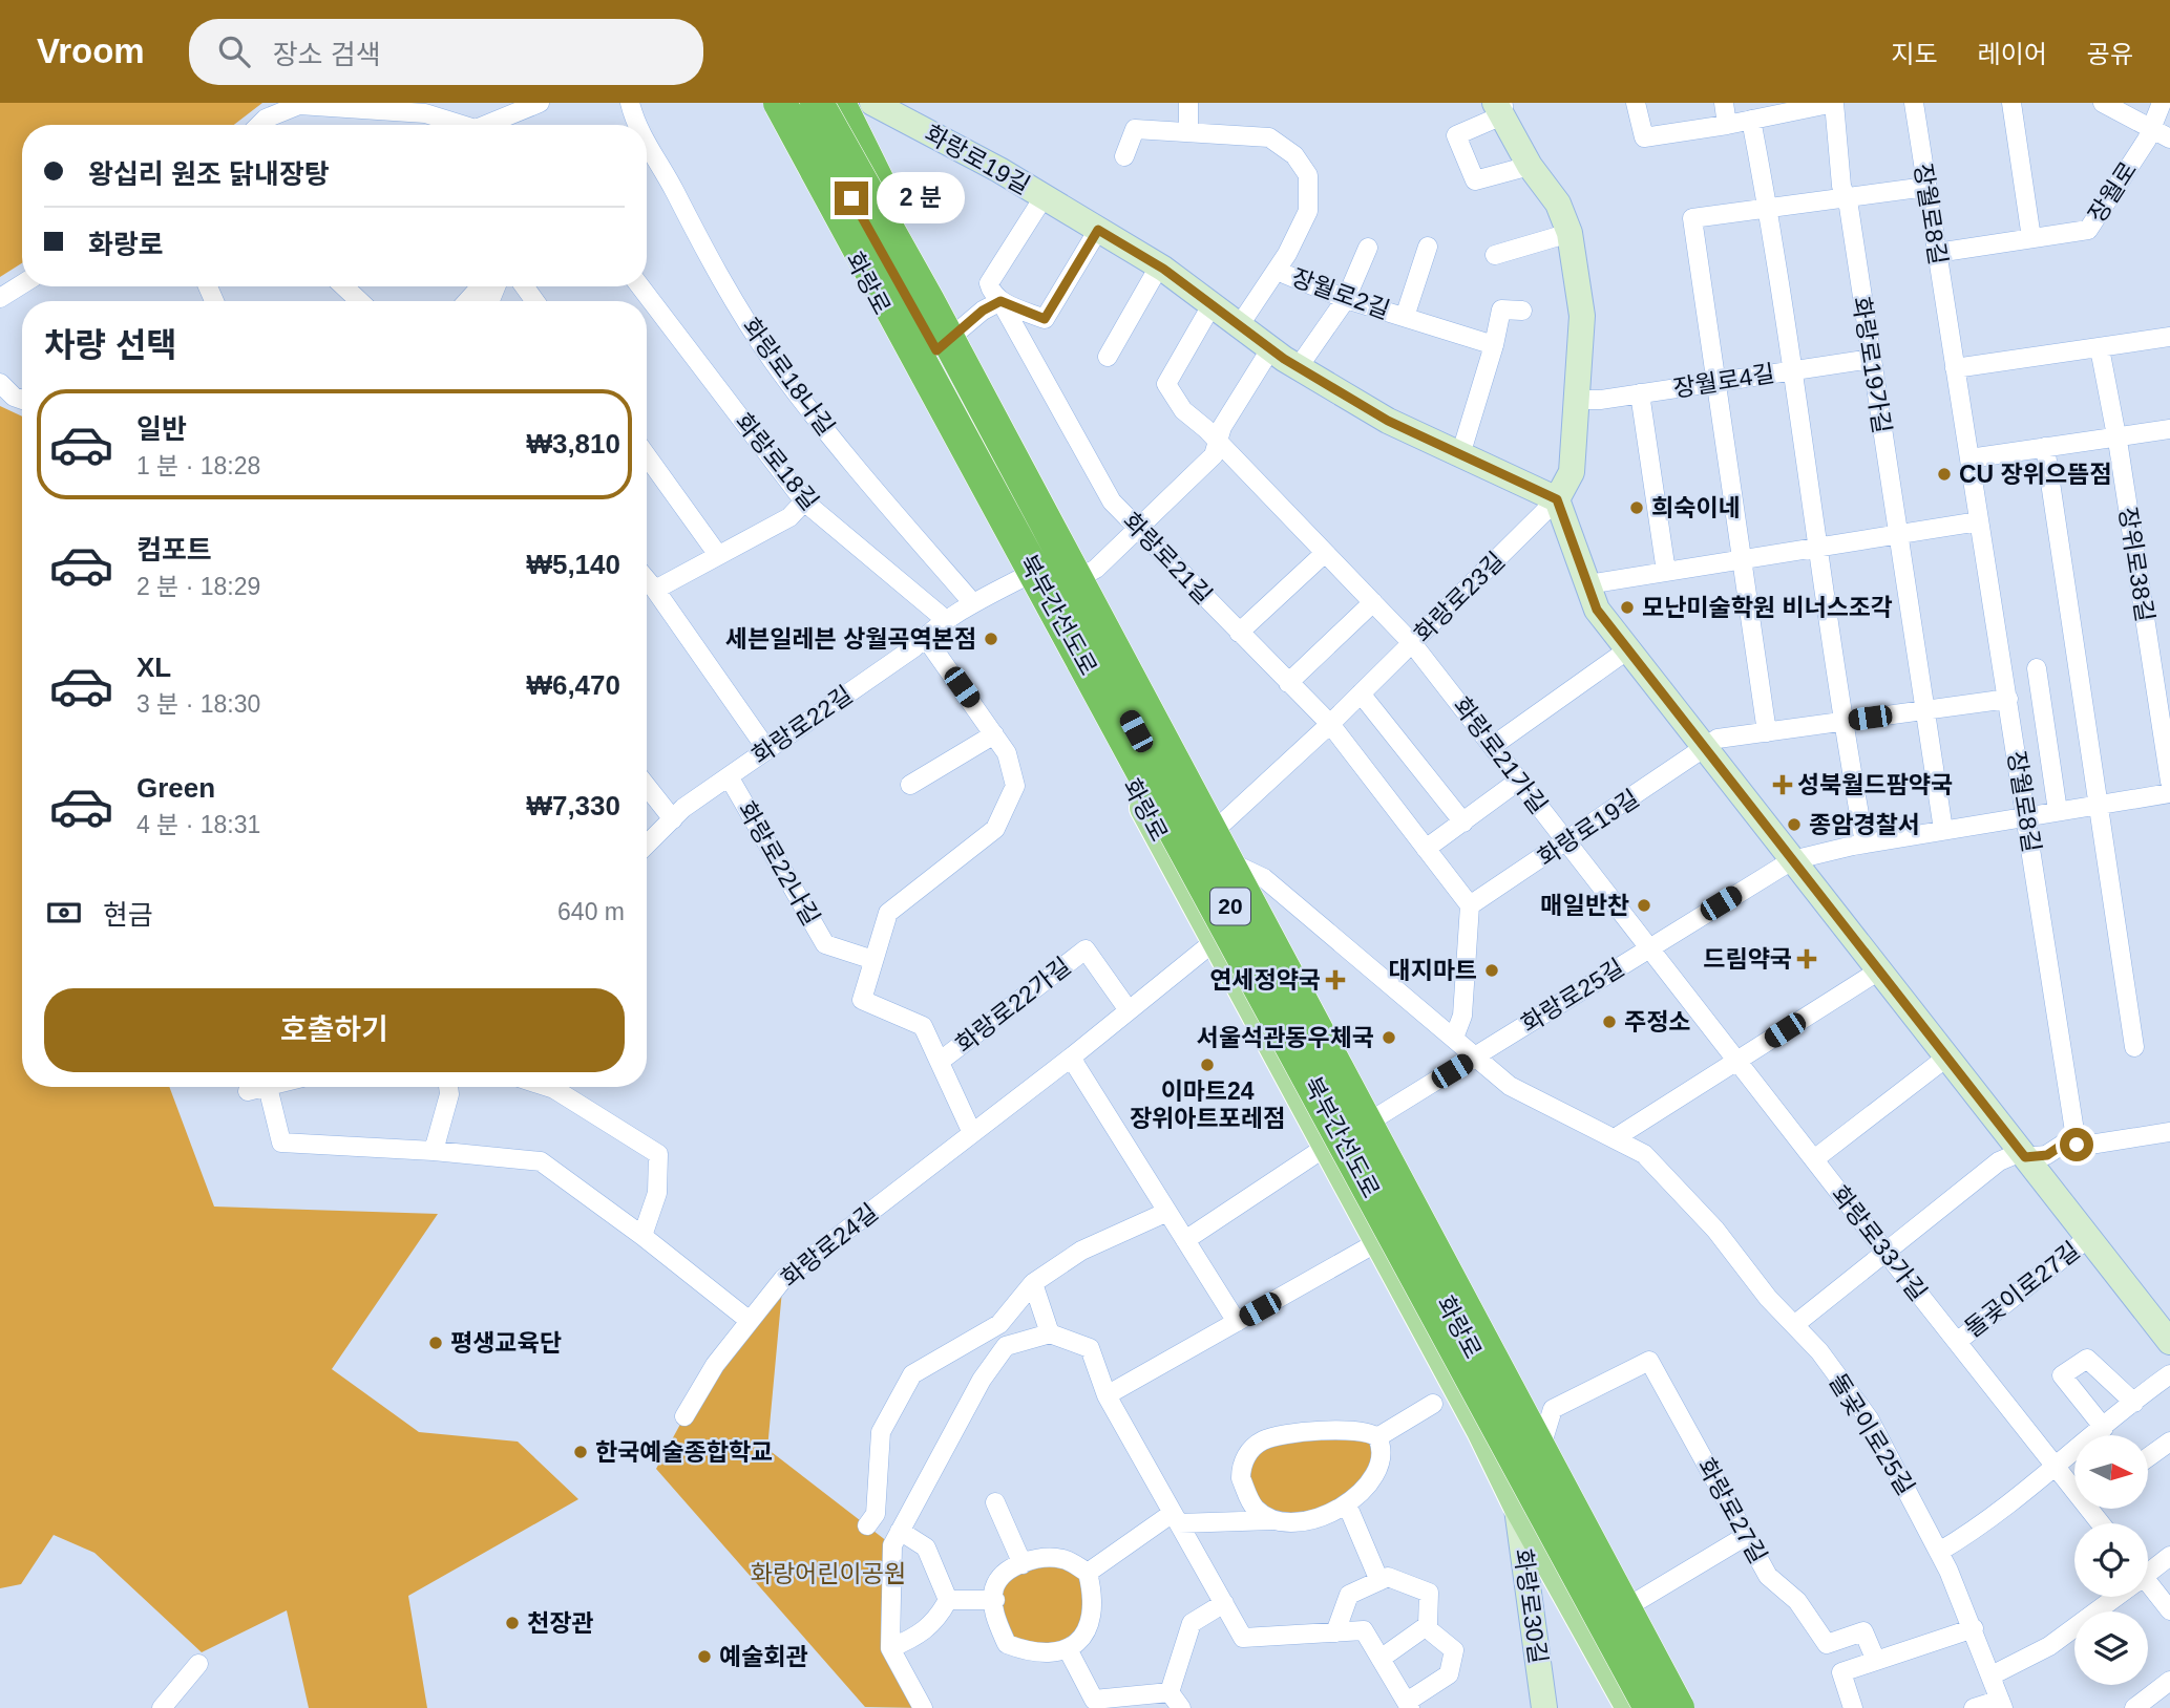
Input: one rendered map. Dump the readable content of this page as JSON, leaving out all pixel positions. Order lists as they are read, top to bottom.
{
  "streets": {
    "highway": ["북부간선도로"],
    "main road": ["화랑로", "20"],
    "street": [
      "화랑로19길",
      "장월로",
      "장월로8길",
      "장월로2길",
      "화랑로19가길",
      "화랑로18나길",
      "장월로4길",
      "화랑로18길",
      "화랑로21길",
      "장위로38길",
      "화랑로23길",
      "화랑로22길",
      "화랑로21가길",
      "화랑로22나길",
      "화랑로25길",
      "화랑로22가길",
      "화랑로33가길",
      "화랑로24길",
      "돌곶이로27길",
      "돌곶이로25길",
      "화랑로27길",
      "화랑로30길"
    ]
  },
  "crossings": [
    ["화랑로19길", "장월로8길"],
    ["화랑로19길", "장월로2길"],
    ["화랑로19길", "화랑로19가길"],
    ["화랑로19길", "화랑로21길"],
    ["화랑로19길", "화랑로23길"],
    ["화랑로19길", "화랑로21가길"],
    ["장월로", "장월로8길"],
    ["화랑로", "화랑로23길"],
    ["화랑로", "화랑로22길"],
    ["화랑로", "화랑로25길"],
    ["화랑로", "화랑로24길"],
    ["화랑로", "돌곶이로25길"],
    ["화랑로", "화랑로27길"],
    ["화랑로", "화랑로30길"],
    ["화랑로19가길", "장월로4길"],
    ["화랑로18나길", "화랑로22길"],
    ["화랑로18길", "화랑로22길"],
    ["화랑로21길", "화랑로23길"],
    ["화랑로23길", "화랑로21가길"],
    ["화랑로22길", "화랑로22나길"],
    ["화랑로22길", "화랑로22가길"],
    ["화랑로21가길", "화랑로25길"],
    ["화랑로21가길", "화랑로33가길"],
    ["화랑로22나길", "화랑로22가길"],
    ["화랑로25길", "화랑로33가길"],
    ["화랑로25길", "돌곶이로27길"],
    ["화랑로25길", "돌곶이로25길"],
    ["화랑로22가길", "화랑로24길"],
    ["화랑로33가길", "돌곶이로27길"]
  ],
  "parks": ["화랑어린이공원"],
  "places": {
    "other": [
      "CU 장위으뜸점",
      "희숙이네",
      "모난미술학원 비너스조각",
      "세븐일레븐 상월곡역본점",
      "종암경찰서",
      "매일반찬",
      "대지마트",
      "주정소",
      "서울석관동우체국",
      "이마트24 장위아트포레점",
      "평생교육단",
      "한국예술종합학교",
      "천장관",
      "예술회관"
    ],
    "health": ["성북월드팜약국", "드림약국", "연세정약국"]
  },
  "north": "right",
  "page": {
    "header": "Vroom",
    "search": "장소 검색",
    "nav": ["지도", "레이어", "공유"],
    "banner": ["왕십리 원조 닭내장탕", "화랑로"],
    "bubble": "2 분",
    "heading": "차량 선택",
    "list": [
      {
        "name": "일반",
        "note": "1 분 · 18:28",
        "value": "₩3,810"
      },
      {
        "name": "컴포트",
        "note": "2 분 · 18:29",
        "value": "₩5,140"
      },
      {
        "name": "XL",
        "note": "3 분 · 18:30",
        "value": "₩6,470"
      },
      {
        "name": "Green",
        "note": "4 분 · 18:31",
        "value": "₩7,330"
      }
    ],
    "pay": ["현금", "640 m"],
    "buttons": "호출하기"
  }
}
